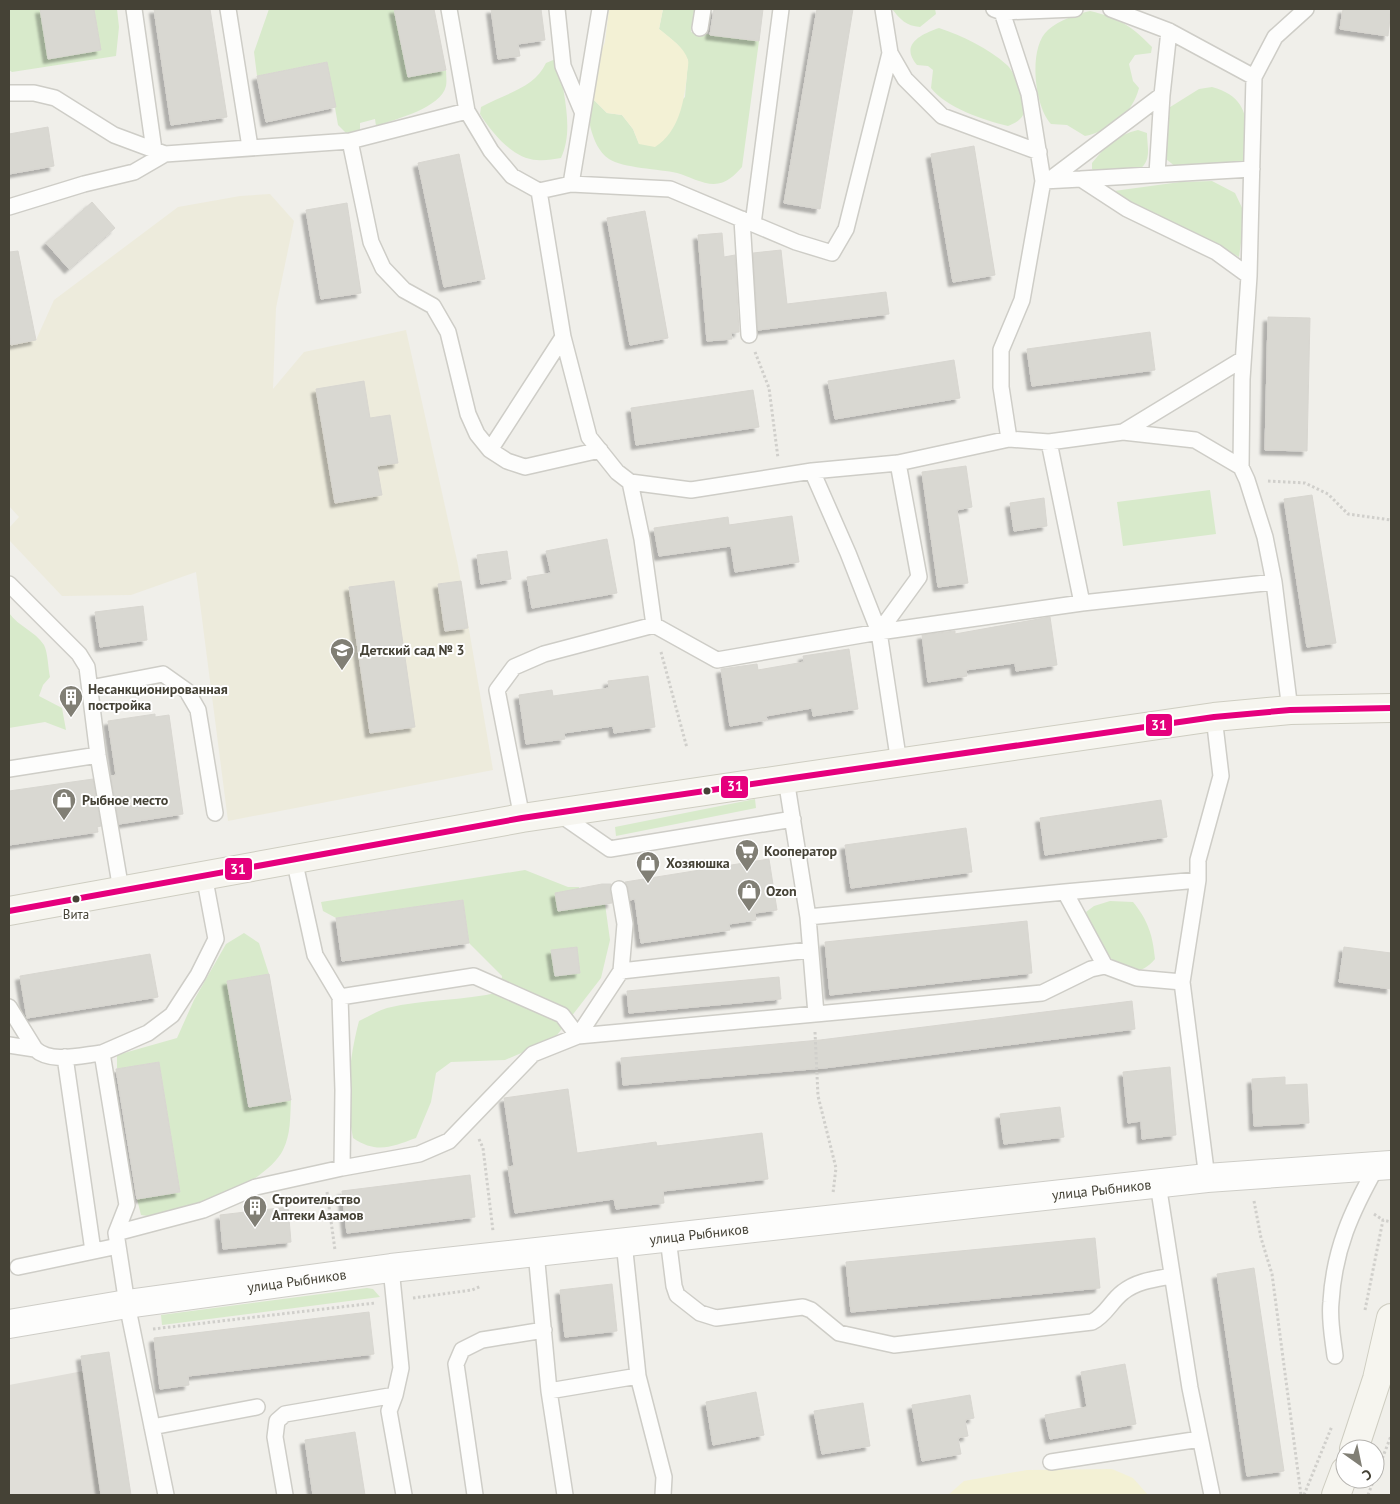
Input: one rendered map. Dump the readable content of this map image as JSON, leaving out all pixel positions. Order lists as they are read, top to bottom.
{
  "streets": {
    "street": ["улица Рыбников"]
  },
  "places": {
    "school or university": ["Детский сад № 3"],
    "building": ["Несанкционированная постройка", "Строительство Аптеки Азамов"],
    "shop": ["Рыбное место", "Хозяюшка", "Ozon"],
    "supermarket": ["Кооператор"],
    "other": ["Вита"]
  },
  "lines": ["transit line 31"],
  "north": "bottom right"
}
